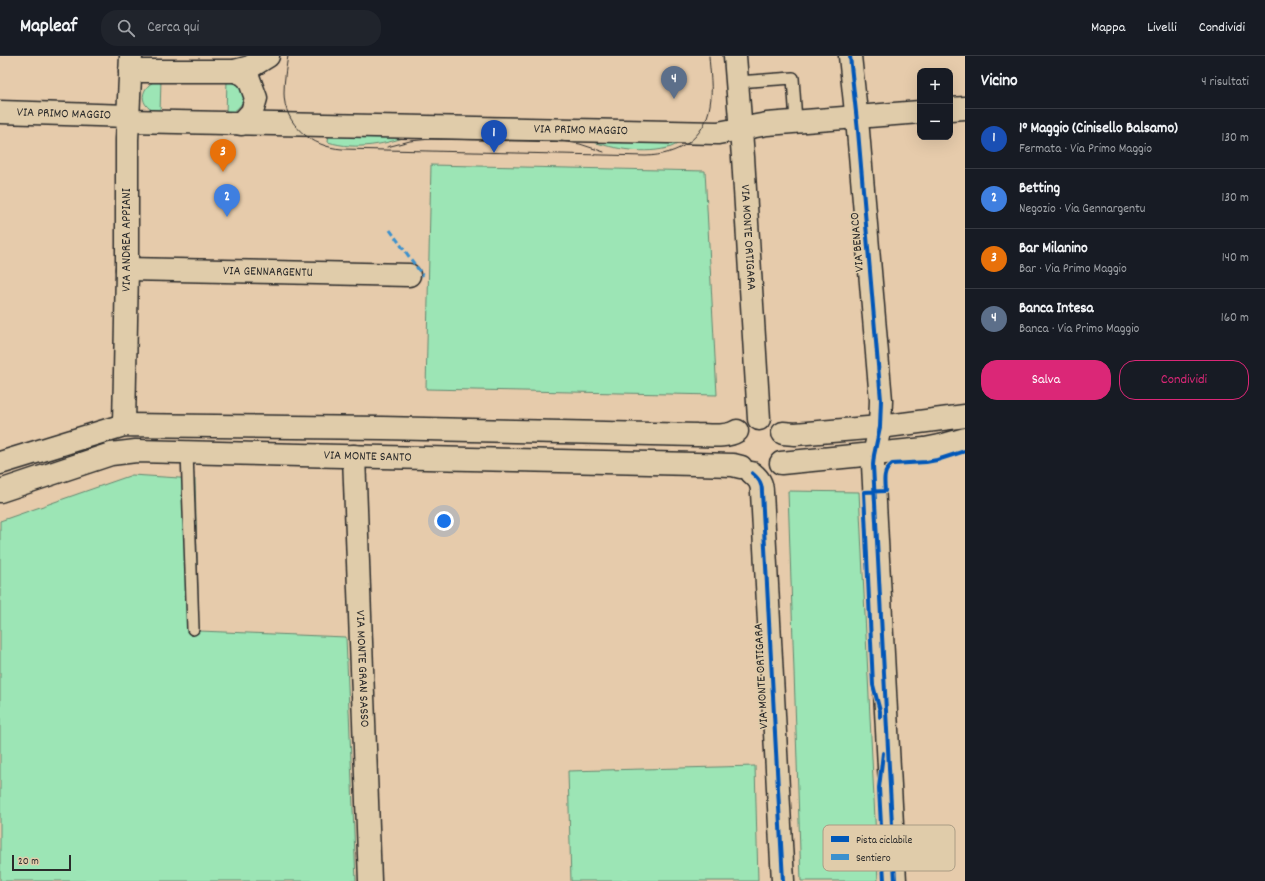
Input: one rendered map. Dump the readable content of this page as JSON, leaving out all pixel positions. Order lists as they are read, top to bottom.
{
  "streets": {
    "street": [
      "VIA PRIMO MAGGIO",
      "VIA MONTE ORTIGARA",
      "VIA ANDREA APPIANI",
      "VIA BENACO",
      "VIA GENNARGENTU",
      "VIA MONTE SANTO",
      "VIA MONTE GRAN SASSO"
    ]
  },
  "crossings": [
    ["VIA PRIMO MAGGIO", "VIA MONTE ORTIGARA"],
    ["VIA PRIMO MAGGIO", "VIA ANDREA APPIANI"],
    ["VIA PRIMO MAGGIO", "VIA BENACO"],
    ["VIA MONTE ORTIGARA", "VIA MONTE SANTO"],
    ["VIA ANDREA APPIANI", "VIA GENNARGENTU"],
    ["VIA MONTE SANTO", "VIA MONTE GRAN SASSO"]
  ],
  "legend": ["Pista ciclabile", "Sentiero"],
  "scale_bar": "20 m",
  "page": {
    "header": "Mapleaf",
    "search": "Cerca qui",
    "nav": ["Mappa", "Livelli", "Condividi"],
    "heading": ["Vicino", "4 risultati"],
    "pins": [
      "4",
      "1",
      "3",
      "2"
    ],
    "map_buttons": ["+", "−"],
    "list": [
      {
        "mark": "1",
        "name": "1° Maggio (Cinisello Balsamo)",
        "note": "Fermata · Via Primo Maggio",
        "value": "130 m"
      },
      {
        "mark": "2",
        "name": "Betting",
        "note": "Negozio · Via Gennargentu",
        "value": "130 m"
      },
      {
        "mark": "3",
        "name": "Bar Milanino",
        "note": "Bar · Via Primo Maggio",
        "value": "140 m"
      },
      {
        "mark": "4",
        "name": "Banca Intesa",
        "note": "Banca · Via Primo Maggio",
        "value": "160 m"
      }
    ],
    "buttons": ["Salva", "Condividi"],
    "scale": "20 m"
  }
}
